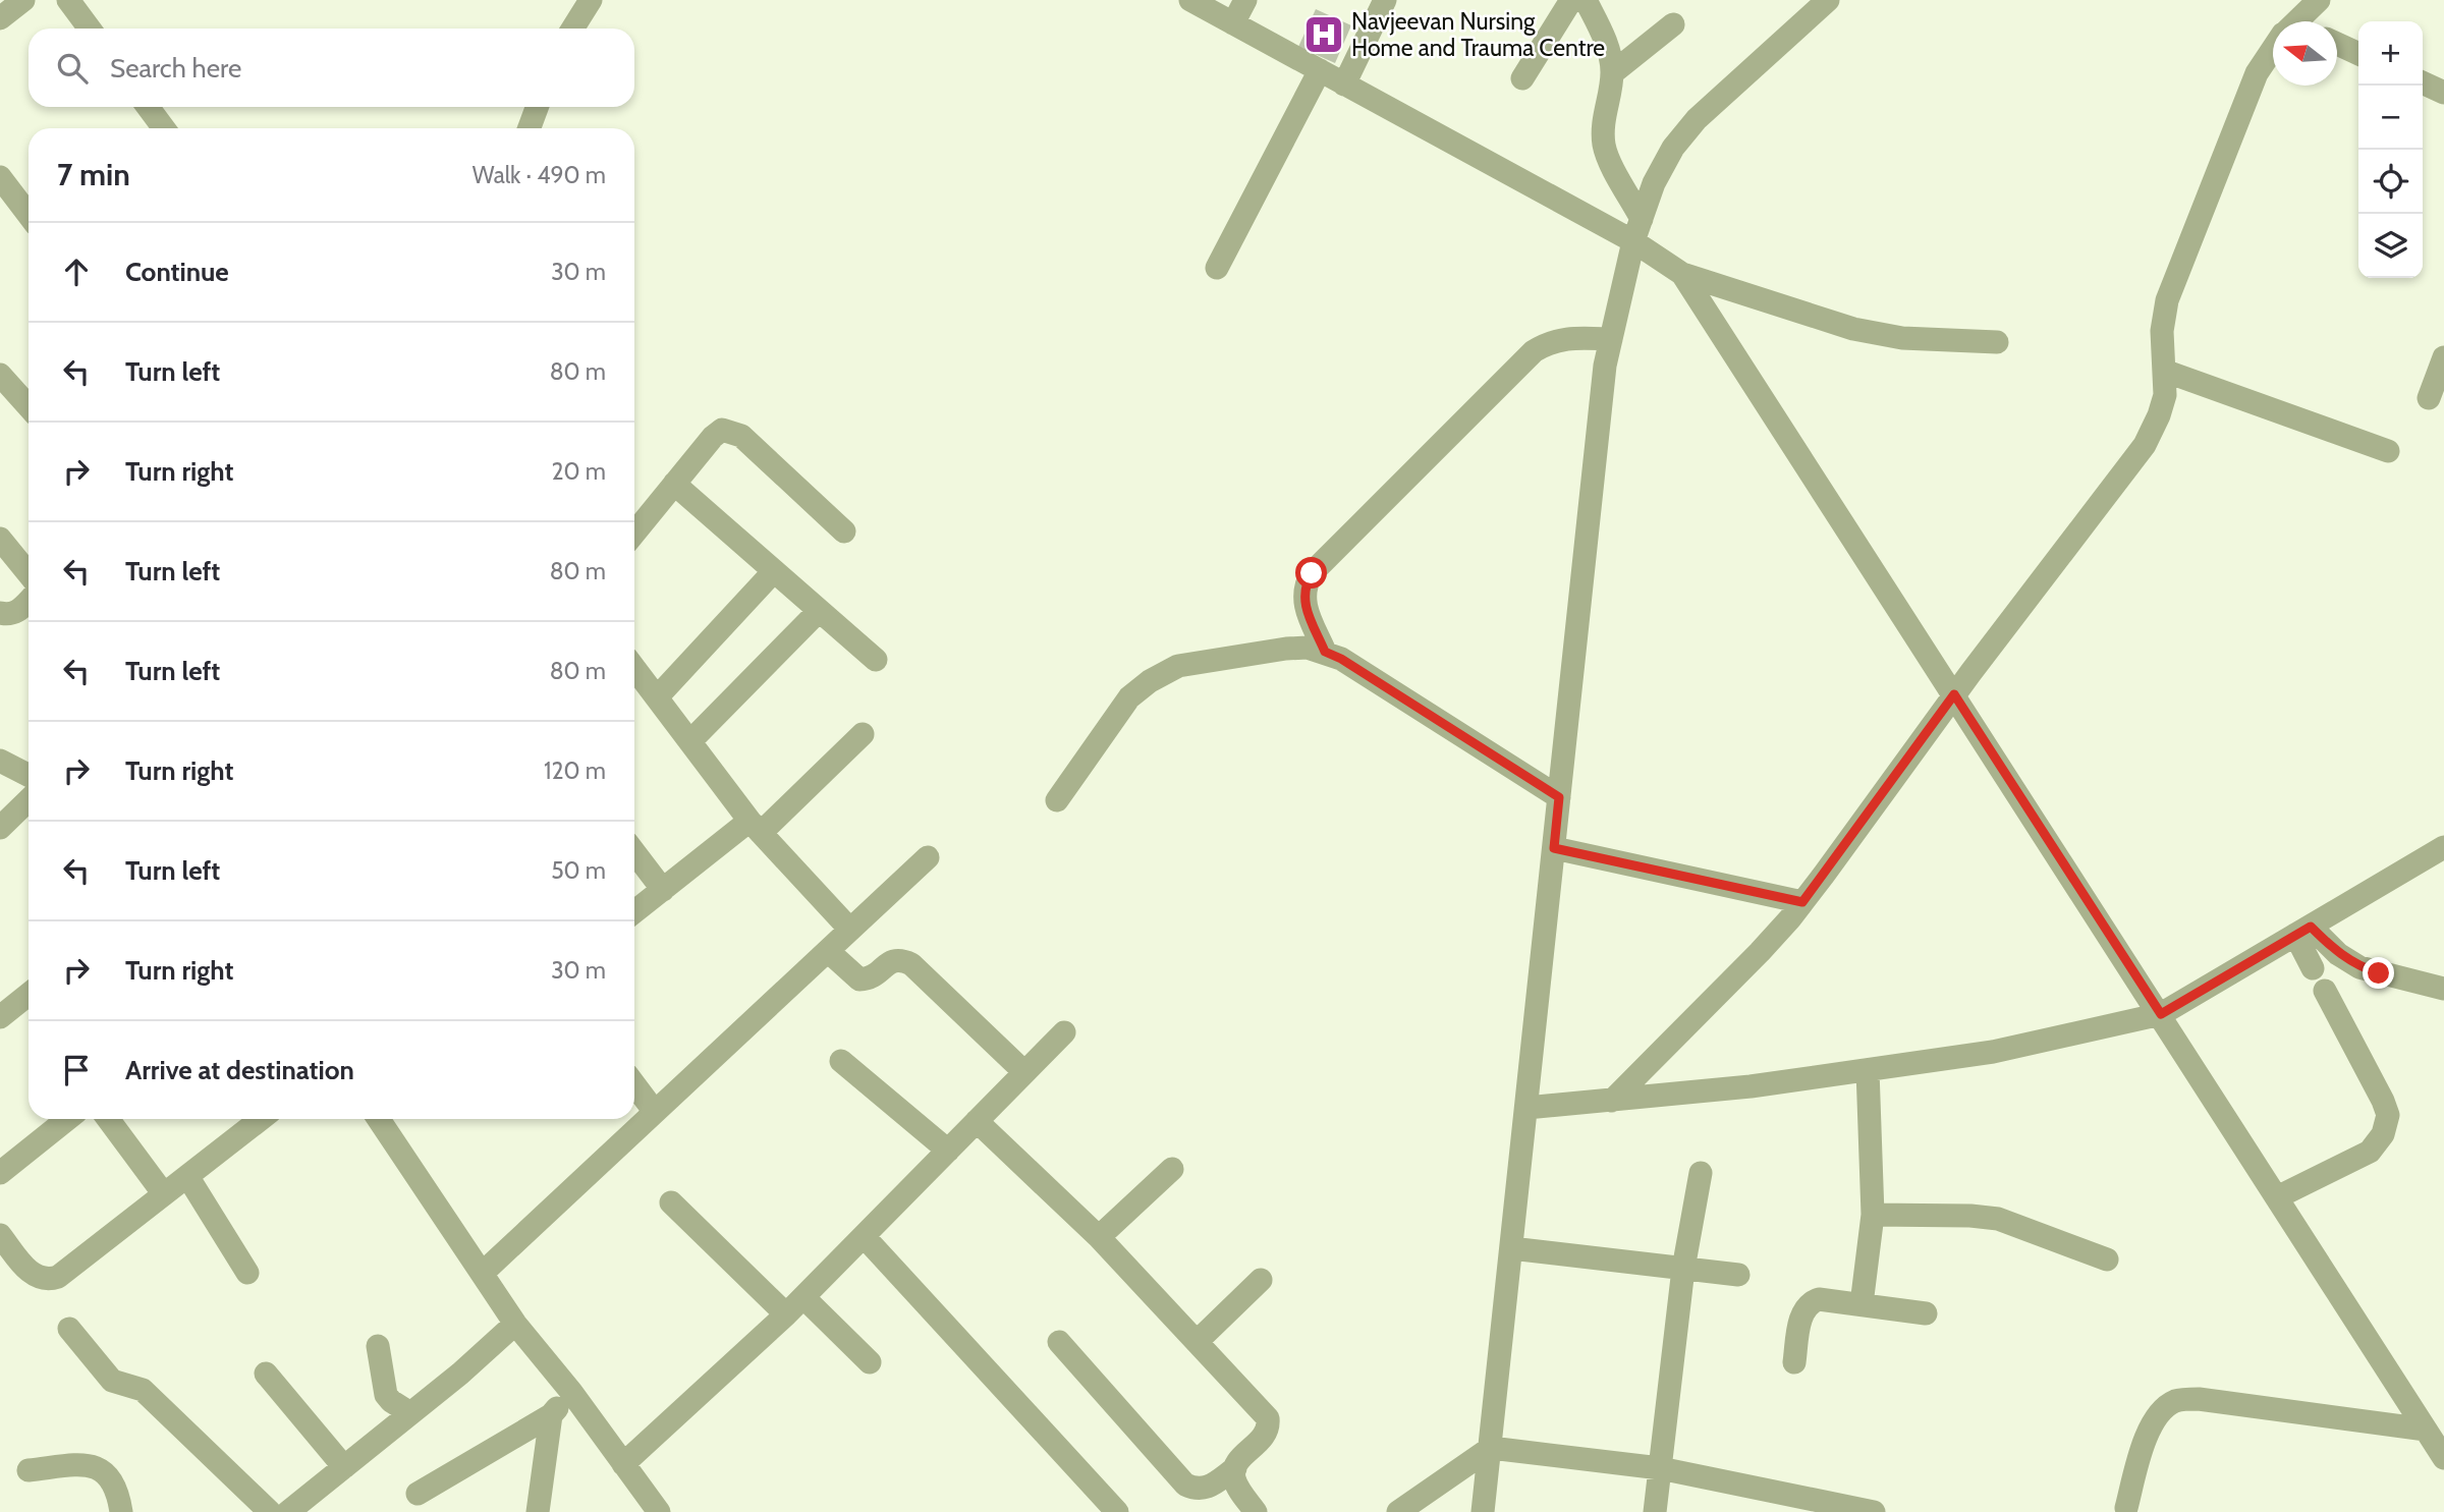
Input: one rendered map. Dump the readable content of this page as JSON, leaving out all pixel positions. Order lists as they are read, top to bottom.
{
  "places": {
    "hospital": ["Navjeevan Nursing Home and Trauma Centre"]
  },
  "north": "left",
  "page": {
    "map_buttons": ["+", "−"],
    "search": "Search here",
    "heading": ["7 min", "Walk · 490 m"],
    "list": [
      ["Continue", "30 m"],
      ["Turn left", "80 m"],
      ["Turn right", "20 m"],
      ["Turn left", "80 m"],
      ["Turn left", "80 m"],
      ["Turn right", "120 m"],
      ["Turn left", "50 m"],
      ["Turn right", "30 m"],
      "Arrive at destination"
    ]
  }
}
